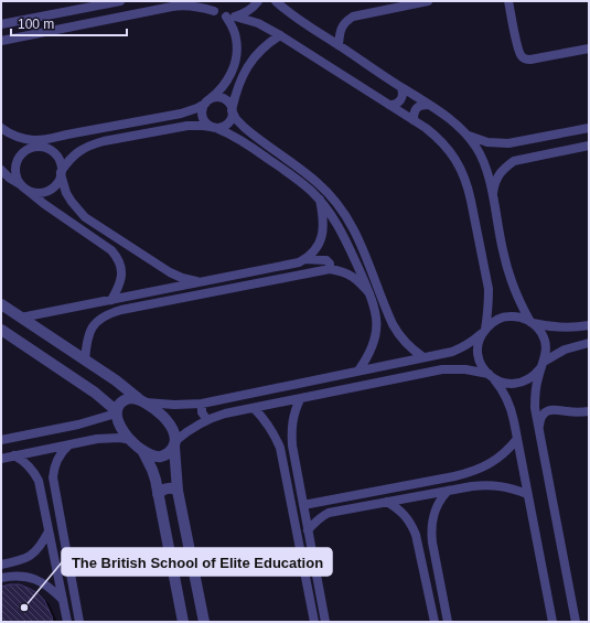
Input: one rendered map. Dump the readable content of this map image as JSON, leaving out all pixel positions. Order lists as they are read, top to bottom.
{
  "places": ["The British School of Elite Education"],
  "scale_bar": "100 m"
}
